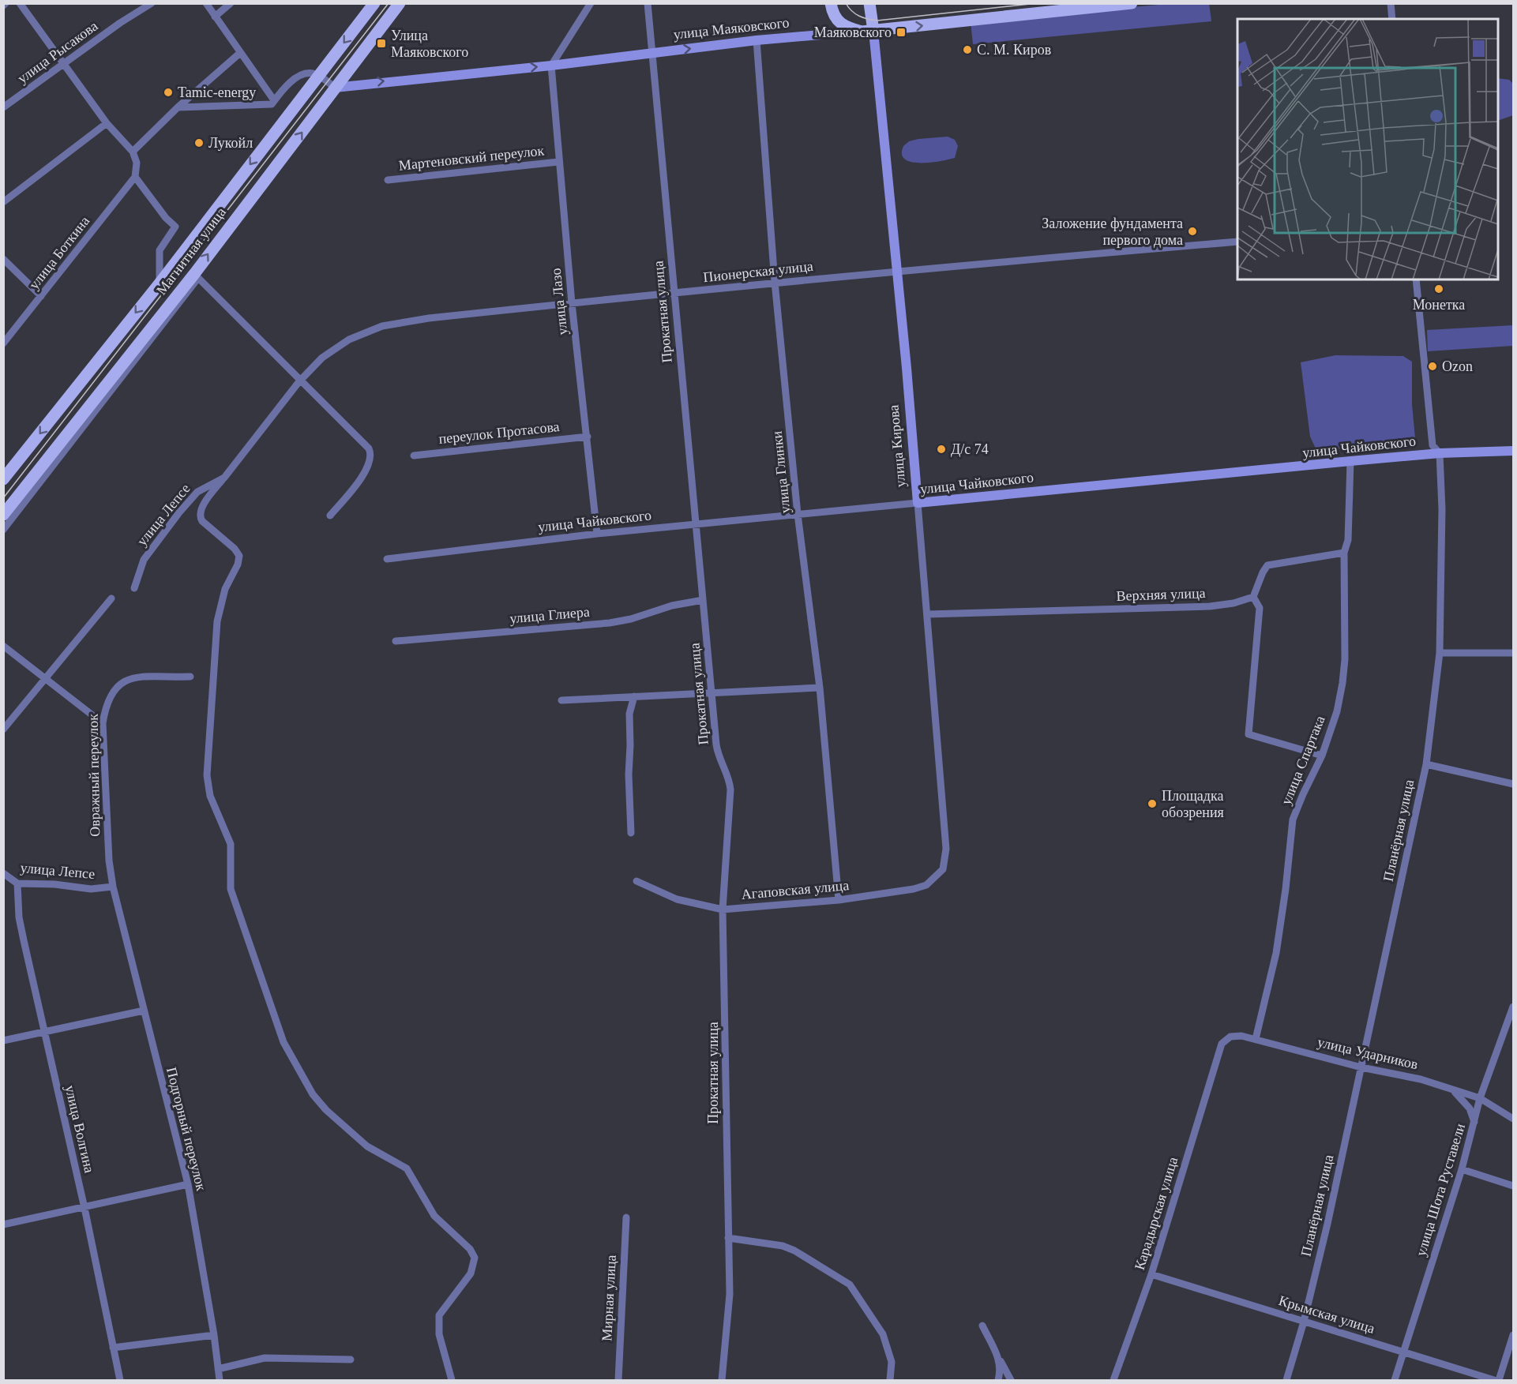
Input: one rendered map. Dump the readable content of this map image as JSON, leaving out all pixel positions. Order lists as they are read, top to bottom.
{
  "streets": {
    "main road": [
      "улица Маяковского",
      "Магнитная улица",
      "улица Кирова",
      "улица Чайковского"
    ],
    "street": [
      "улица Рысакова",
      "Мартеновский переулок",
      "улица Боткина",
      "Пионерская улица",
      "улица Лазо",
      "Прокатная улица",
      "переулок Протасова",
      "улица Глинки",
      "улица Лепсе",
      "Верхняя улица",
      "улица Глиера",
      "улица Спартака",
      "Овражный переулок",
      "Планёрная улица",
      "Агаповская улица",
      "улица Ударников",
      "улица Волгина",
      "Подгорный переулок",
      "улица Шота Руставели",
      "Карадырская улица",
      "Мирная улица",
      "Крымская улица"
    ]
  },
  "crossings": [
    ["улица Маяковского", "Магнитная улица"],
    ["улица Маяковского", "улица Лазо"],
    ["улица Маяковского", "Прокатная улица"],
    ["улица Маяковского", "улица Кирова"],
    ["улица Маяковского", "улица Глинки"],
    ["Мартеновский переулок", "улица Лазо"],
    ["Пионерская улица", "улица Лазо"],
    ["Пионерская улица", "Прокатная улица"],
    ["Пионерская улица", "улица Кирова"],
    ["Пионерская улица", "улица Глинки"],
    ["Пионерская улица", "улица Лепсе"],
    ["улица Лазо", "переулок Протасова"],
    ["улица Лазо", "улица Чайковского"],
    ["Прокатная улица", "улица Чайковского"],
    ["Прокатная улица", "улица Глиера"],
    ["Прокатная улица", "Агаповская улица"],
    ["улица Кирова", "улица Чайковского"],
    ["улица Кирова", "Верхняя улица"],
    ["улица Кирова", "Агаповская улица"],
    ["улица Чайковского", "улица Глинки"],
    ["улица Чайковского", "улица Спартака"],
    ["улица Чайковского", "Планёрная улица"],
    ["улица Глинки", "Агаповская улица"],
    ["улица Лепсе", "Овражный переулок"],
    ["улица Лепсе", "улица Волгина"],
    ["улица Лепсе", "Подгорный переулок"],
    ["улица Спартака", "улица Ударников"],
    ["Овражный переулок", "Подгорный переулок"],
    ["Планёрная улица", "улица Ударников"],
    ["Планёрная улица", "Крымская улица"],
    ["улица Ударников", "улица Шота Руставели"],
    ["улица Ударников", "Карадырская улица"],
    ["улица Шота Руставели", "Крымская улица"],
    ["Карадырская улица", "Крымская улица"]
  ],
  "one_way": ["улица Маяковского"],
  "places": {
    "transit": ["Маяковского", "Улица Маяковского"],
    "other": [
      "С. М. Киров",
      "Tamic-energy",
      "Лукойл",
      "Заложение фундамента первого дома",
      "Монетка",
      "Ozon",
      "Д/с 74",
      "Площадка обозрения"
    ]
  }
}
